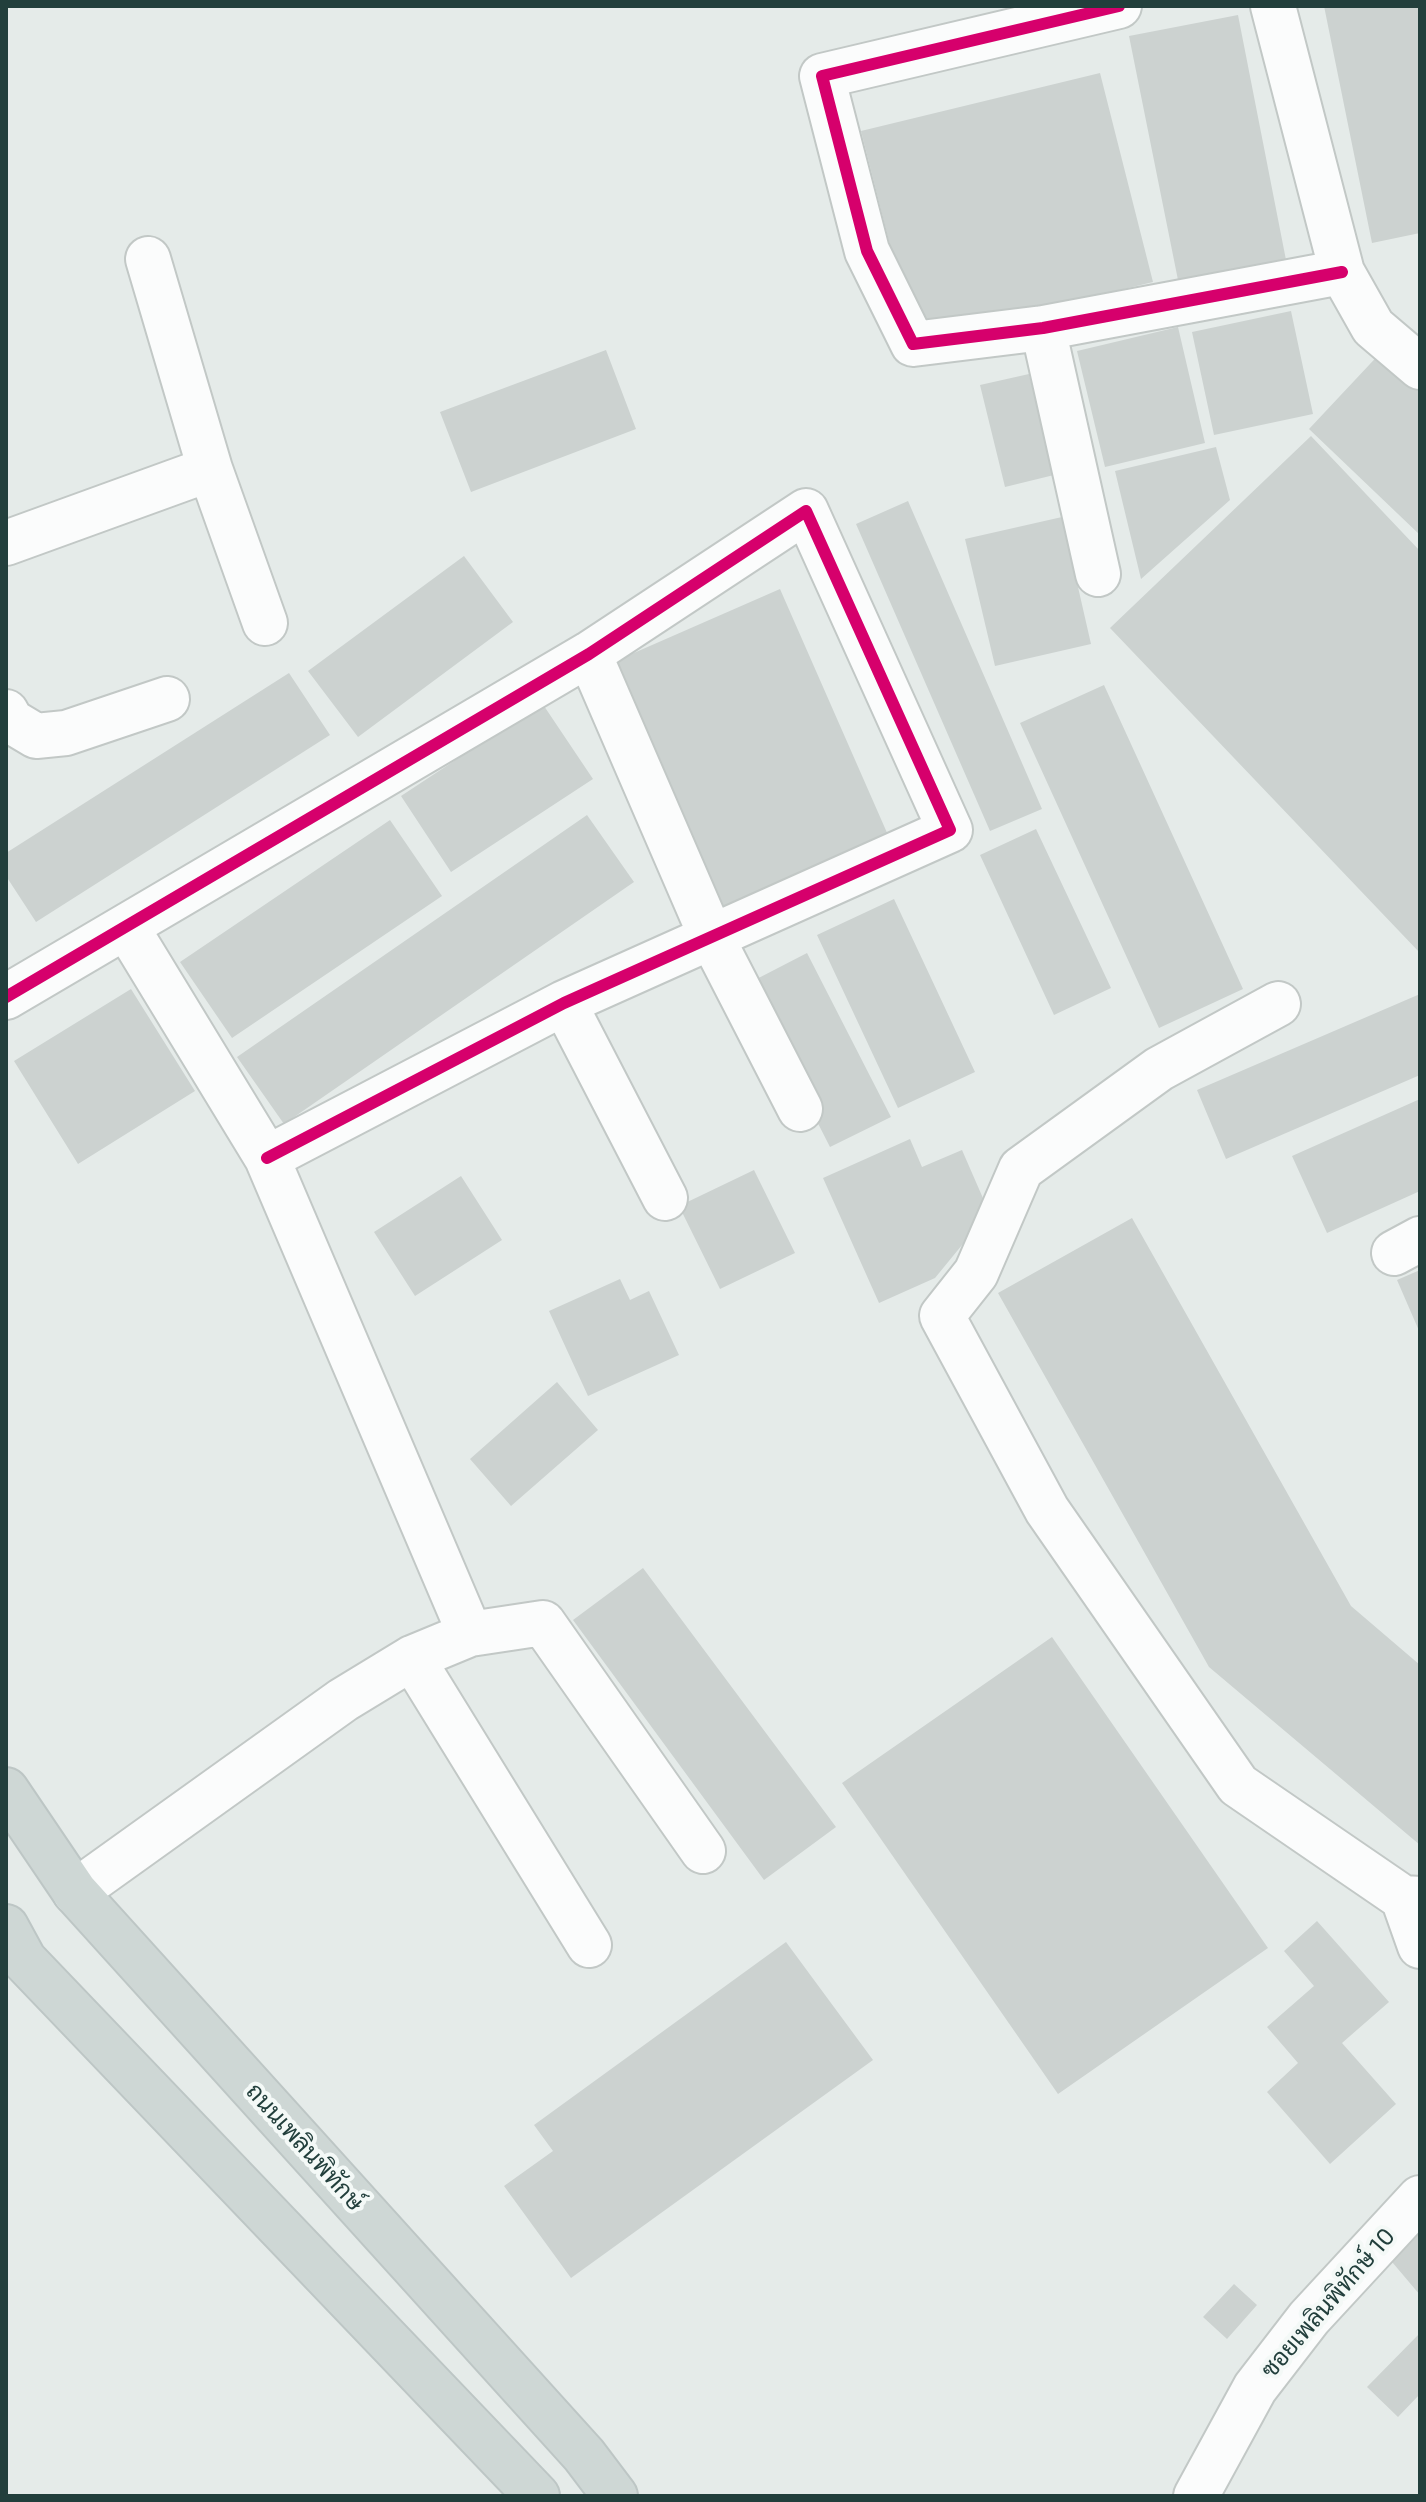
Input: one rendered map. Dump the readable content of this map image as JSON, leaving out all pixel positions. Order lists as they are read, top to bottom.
{
  "streets": {
    "main road": ["ถนนเพลินพิทักษ์"],
    "street": ["ซอยเพลินพิทักษ์ 10"]
  }
}
